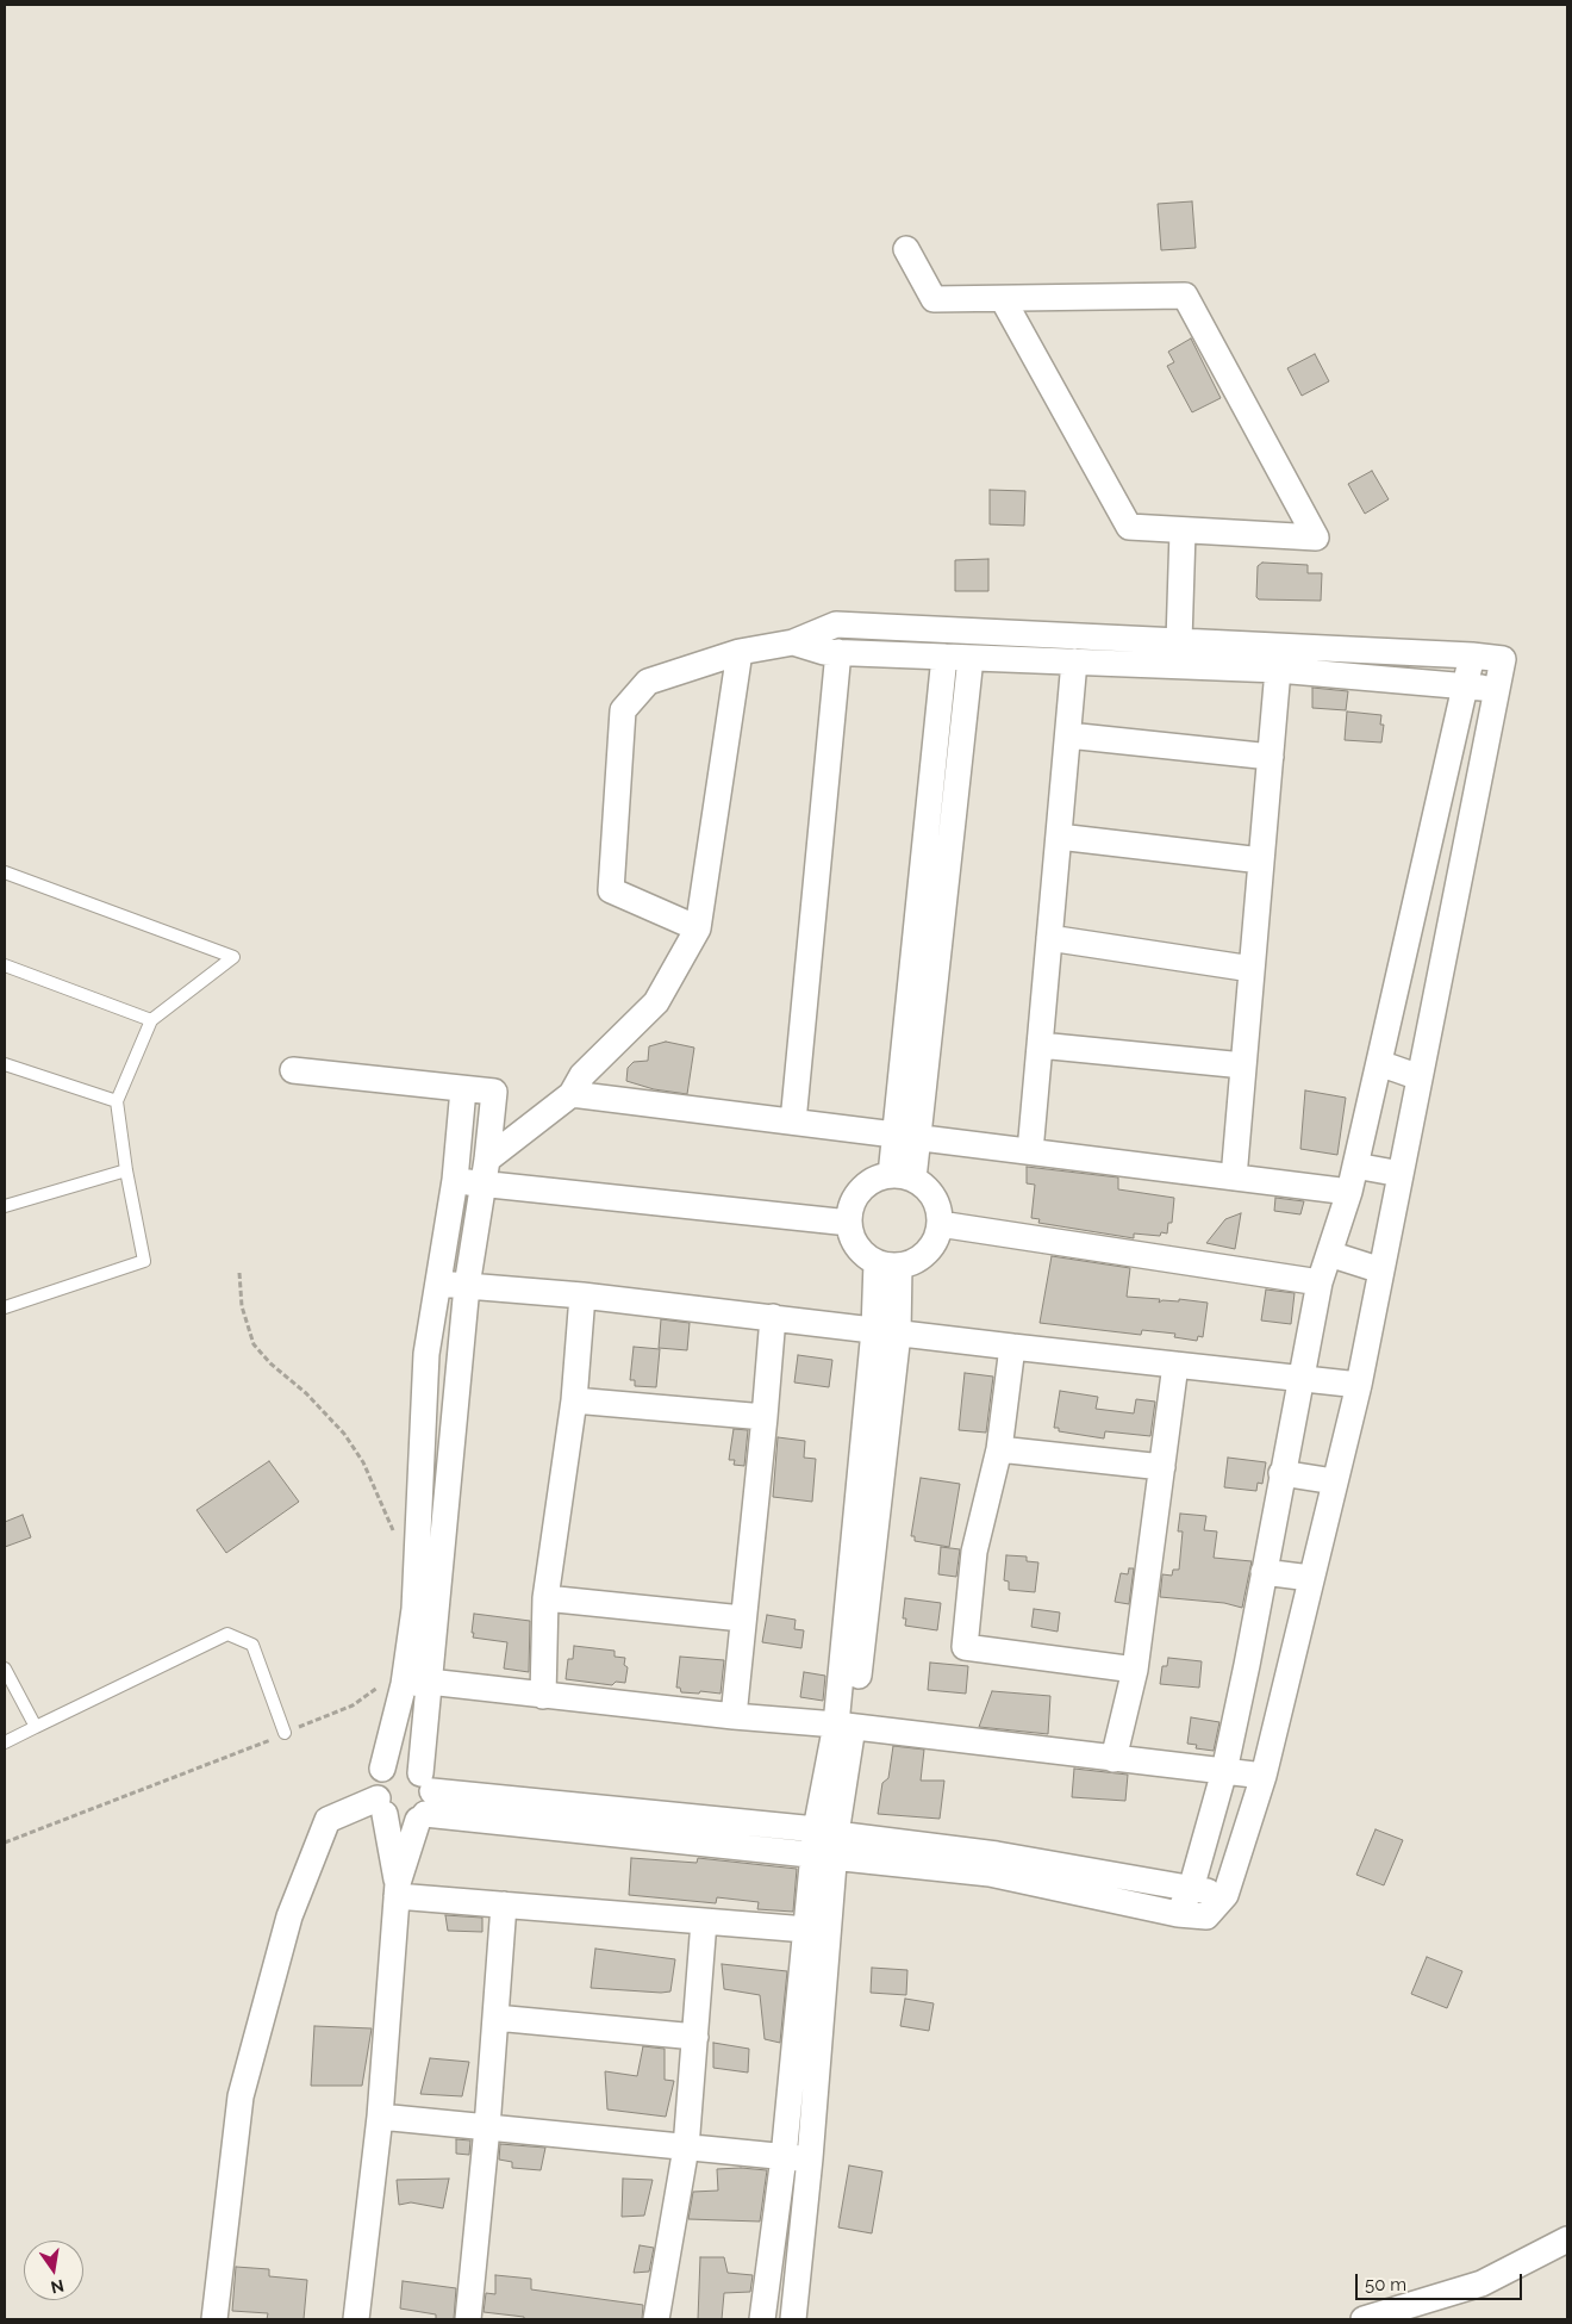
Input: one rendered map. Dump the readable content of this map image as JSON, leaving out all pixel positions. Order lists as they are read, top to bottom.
{
  "scale_bar": "50 m",
  "north": "bottom"
}
